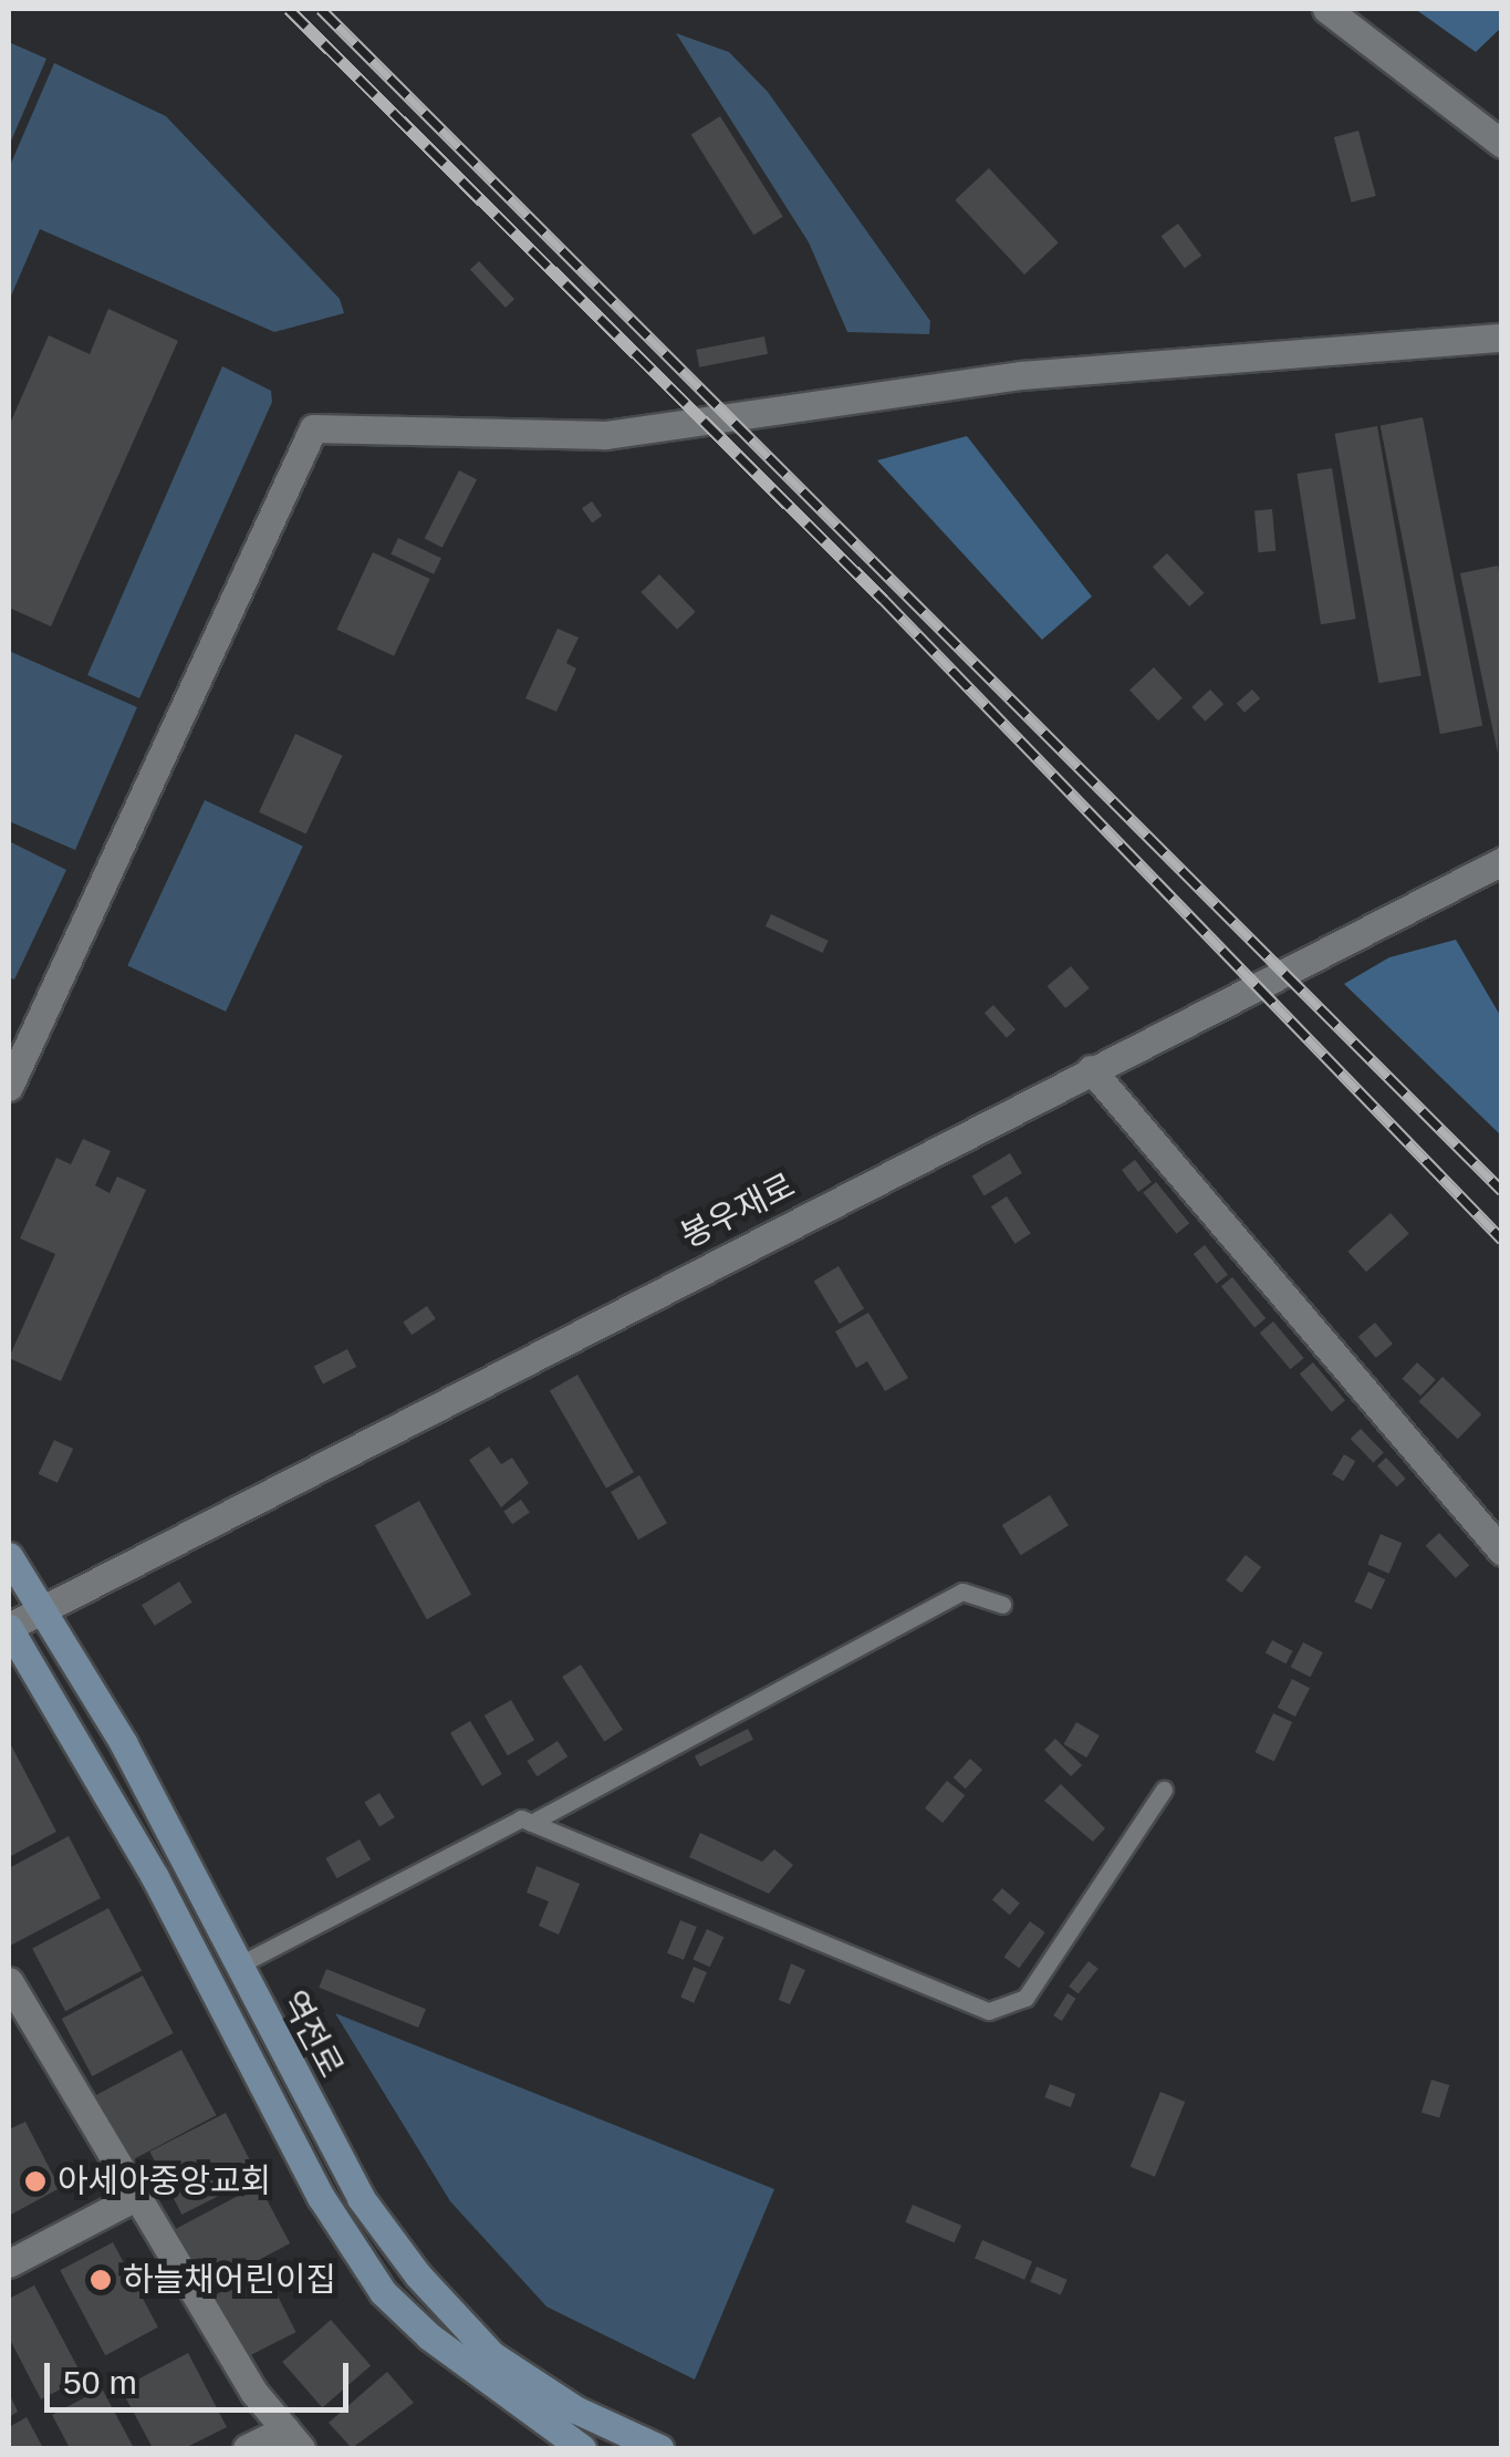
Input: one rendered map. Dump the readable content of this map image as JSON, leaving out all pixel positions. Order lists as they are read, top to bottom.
{
  "streets": {
    "main road": ["역전로"],
    "street": ["봉우재로"]
  },
  "crossings": [
    ["봉우재로", "역전로"]
  ],
  "places": ["아세아중앙교회", "하늘채어린이집"],
  "scale_bar": "50 m"
}
